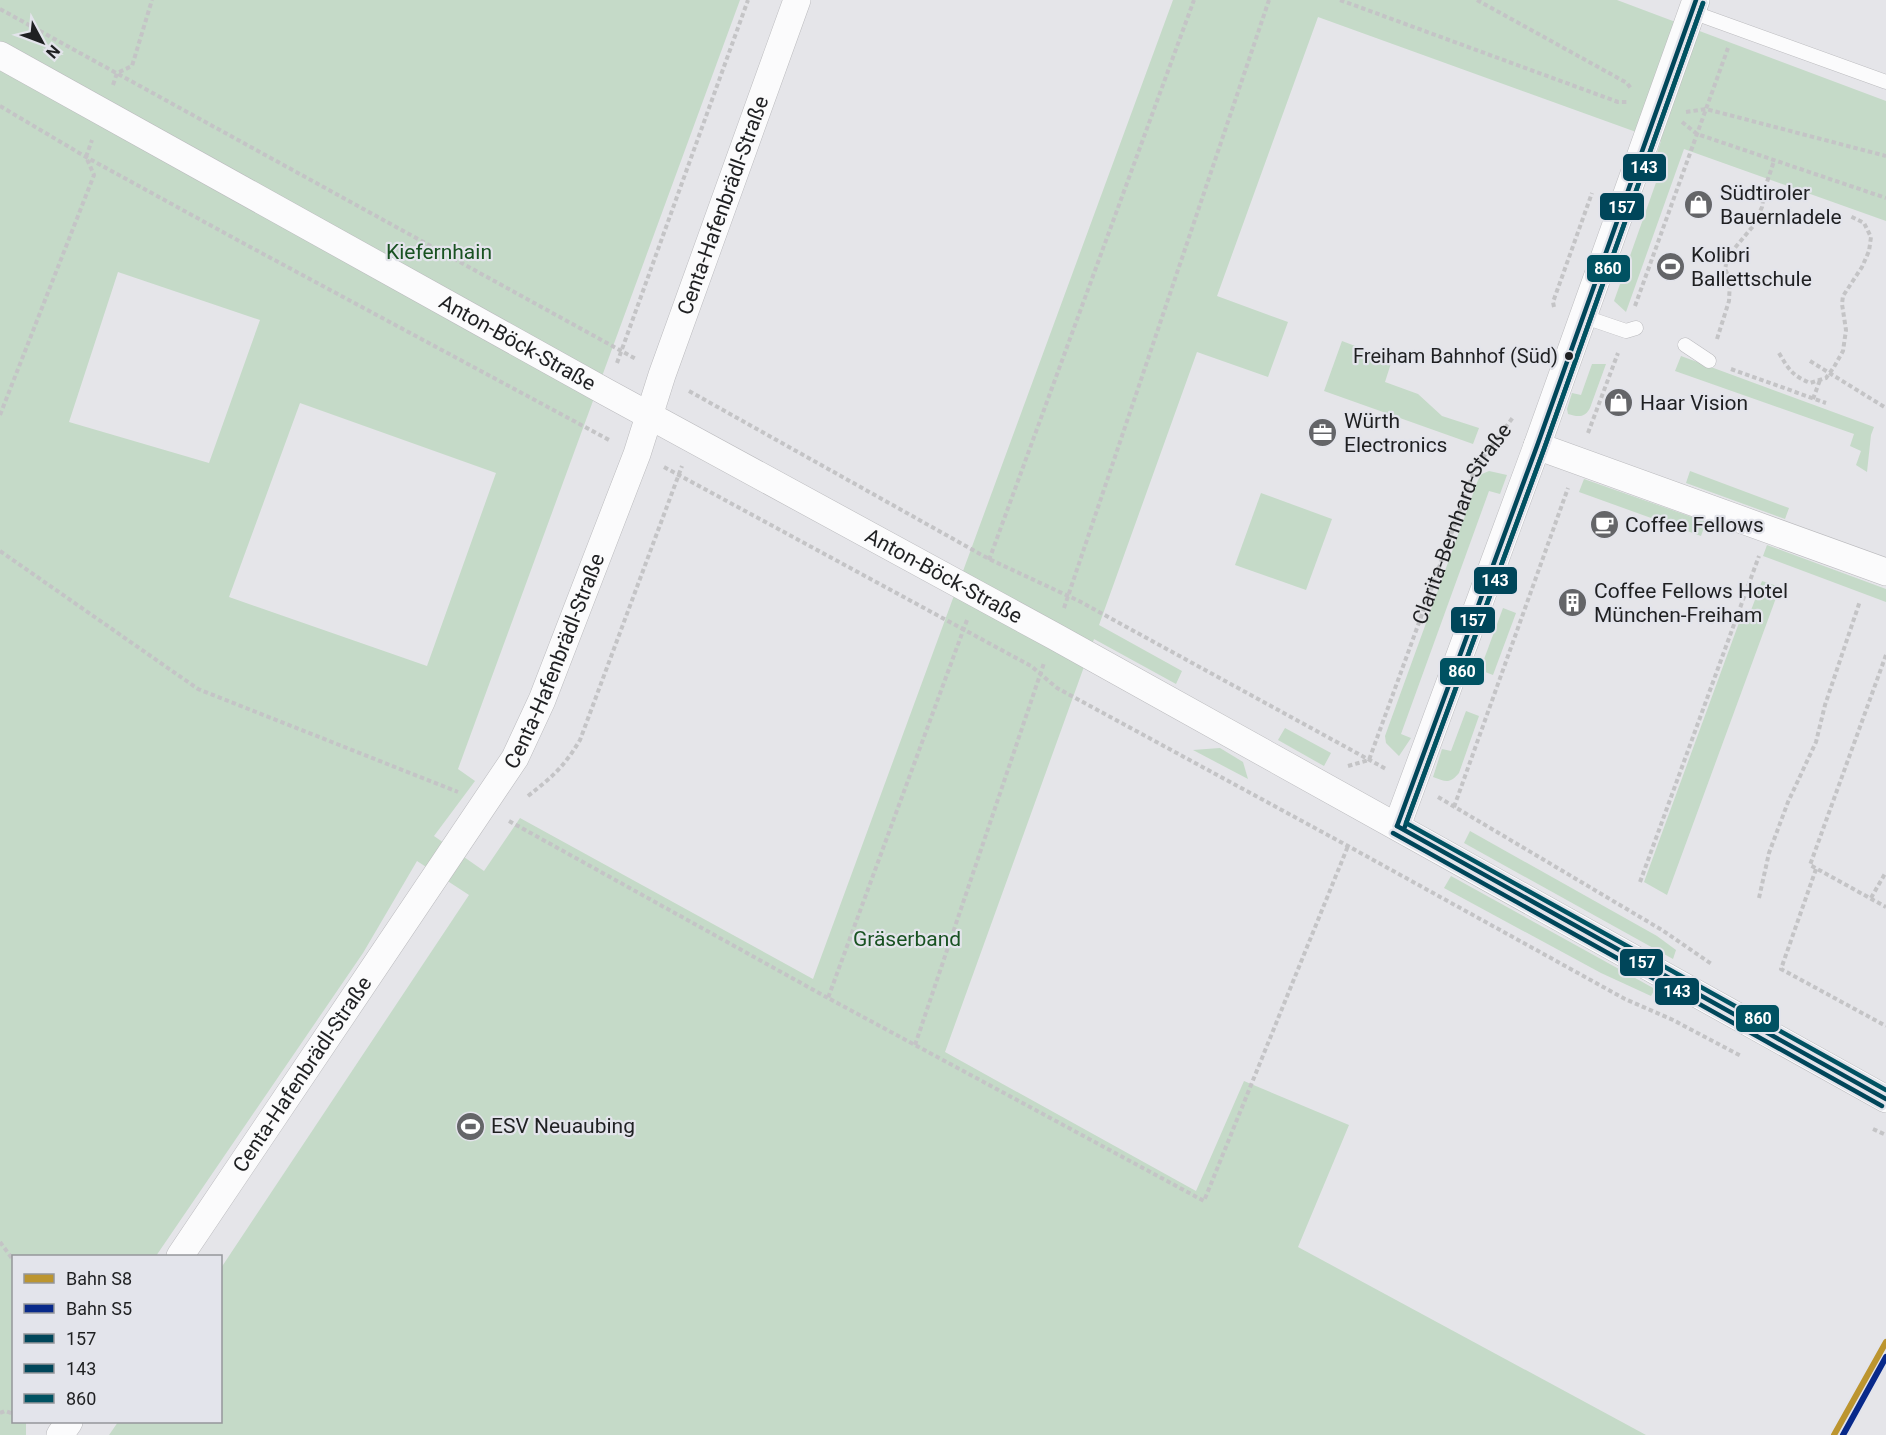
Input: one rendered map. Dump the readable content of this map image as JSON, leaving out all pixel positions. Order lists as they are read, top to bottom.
{
  "streets": {
    "street": ["Centa-Hafenbrädl-Straße", "Anton-Böck-Straße", "Clarita-Bernhard-Straße"]
  },
  "crossings": [
    ["Centa-Hafenbrädl-Straße", "Anton-Böck-Straße"],
    ["Anton-Böck-Straße", "Clarita-Bernhard-Straße"]
  ],
  "parks": ["Kiefernhain", "Gräserband"],
  "places": {
    "shop": ["Südtiroler Bauernladele", "Haar Vision"],
    "sports": ["Kolibri Ballettschule", "ESV Neuaubing"],
    "other": ["Freiham Bahnhof (Süd)"],
    "office": ["Würth Electronics"],
    "cafe": ["Coffee Fellows"],
    "building": ["Coffee Fellows Hotel München-Freiham"]
  },
  "lines": [
    "transit line 157",
    "transit line 143",
    "transit line 860",
    "rail line S8",
    "rail line S5"
  ],
  "legend": [
    "Bahn S8",
    "Bahn S5",
    "157",
    "143",
    "860"
  ],
  "north": "bottom right"
}
